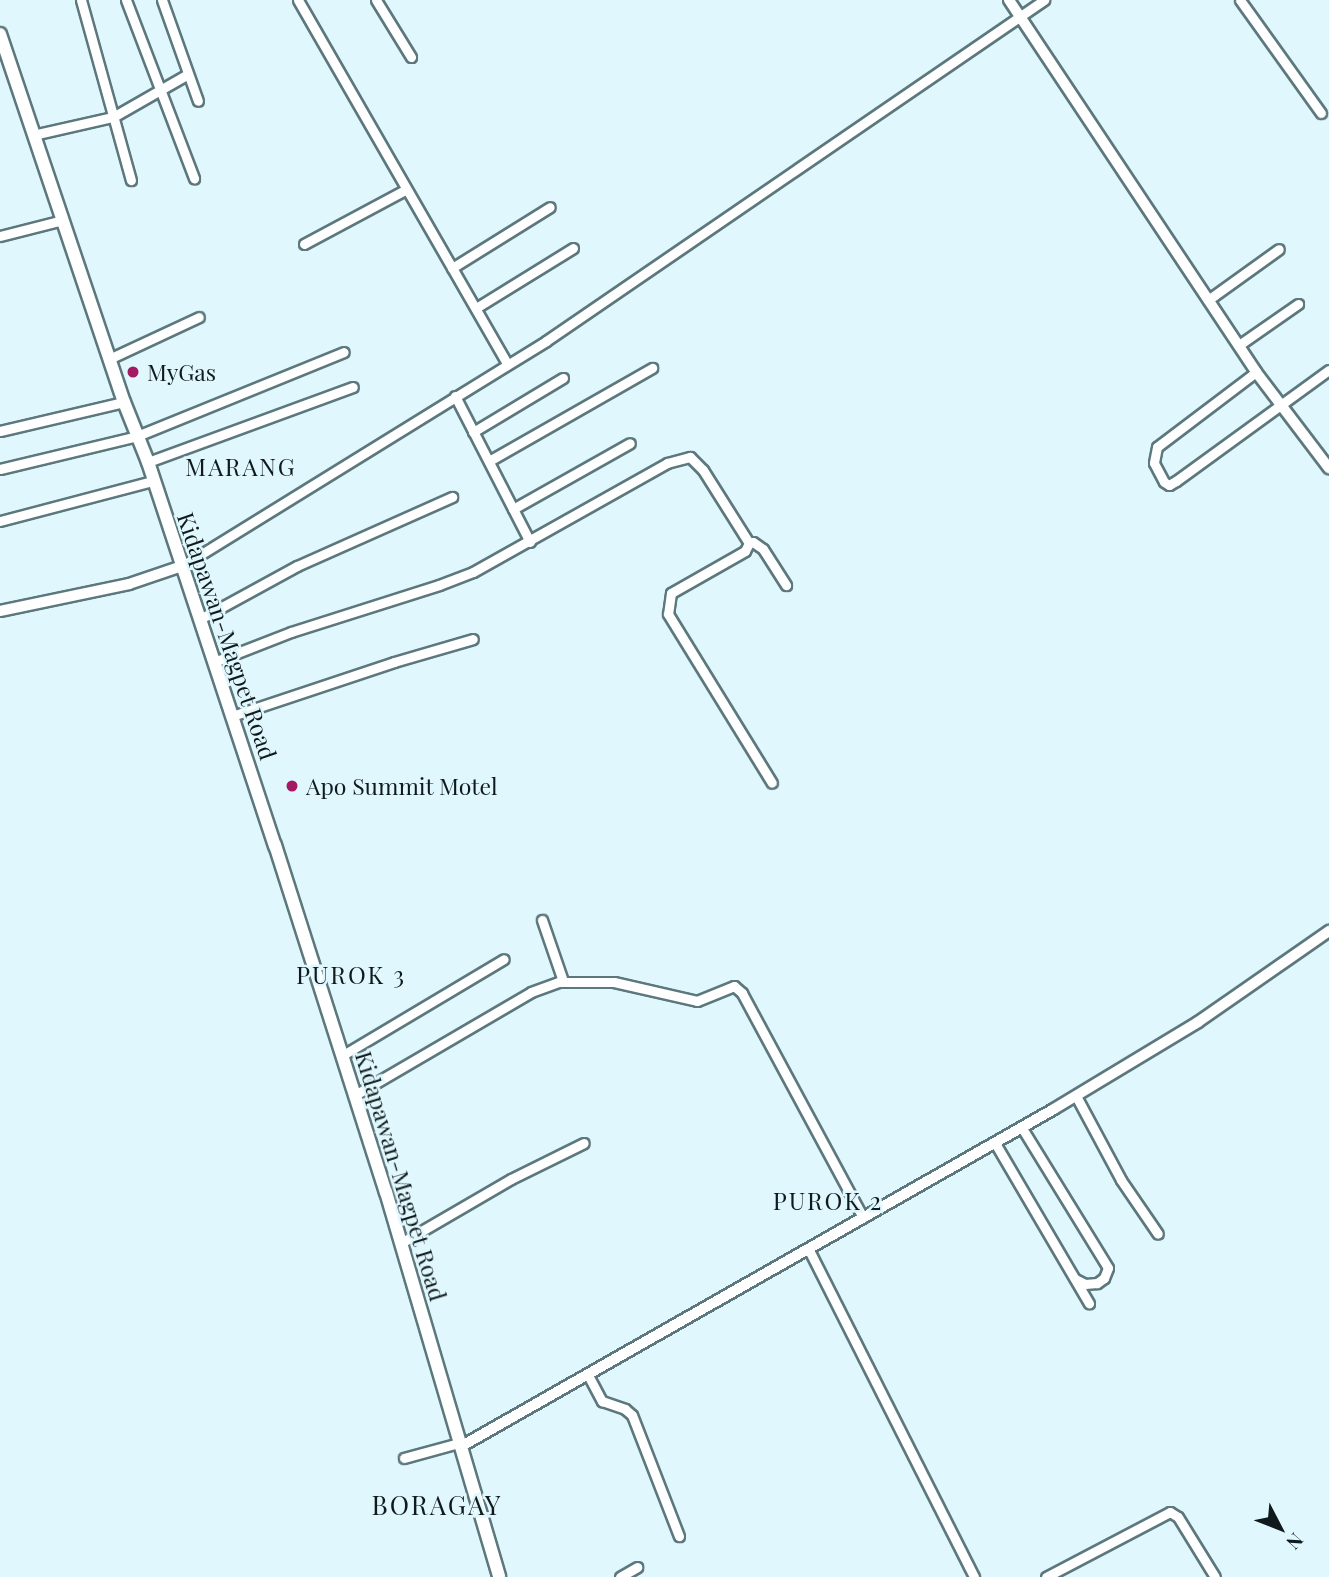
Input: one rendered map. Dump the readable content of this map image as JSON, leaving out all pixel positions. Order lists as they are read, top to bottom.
{
  "streets": {
    "main road": ["Kidapawan-Magpet Road"]
  },
  "districts": [
    "MARANG",
    "PUROK 3",
    "PUROK 2",
    "BORAGAY"
  ],
  "places": ["MyGas", "Apo Summit Motel"],
  "north": "bottom right"
}
